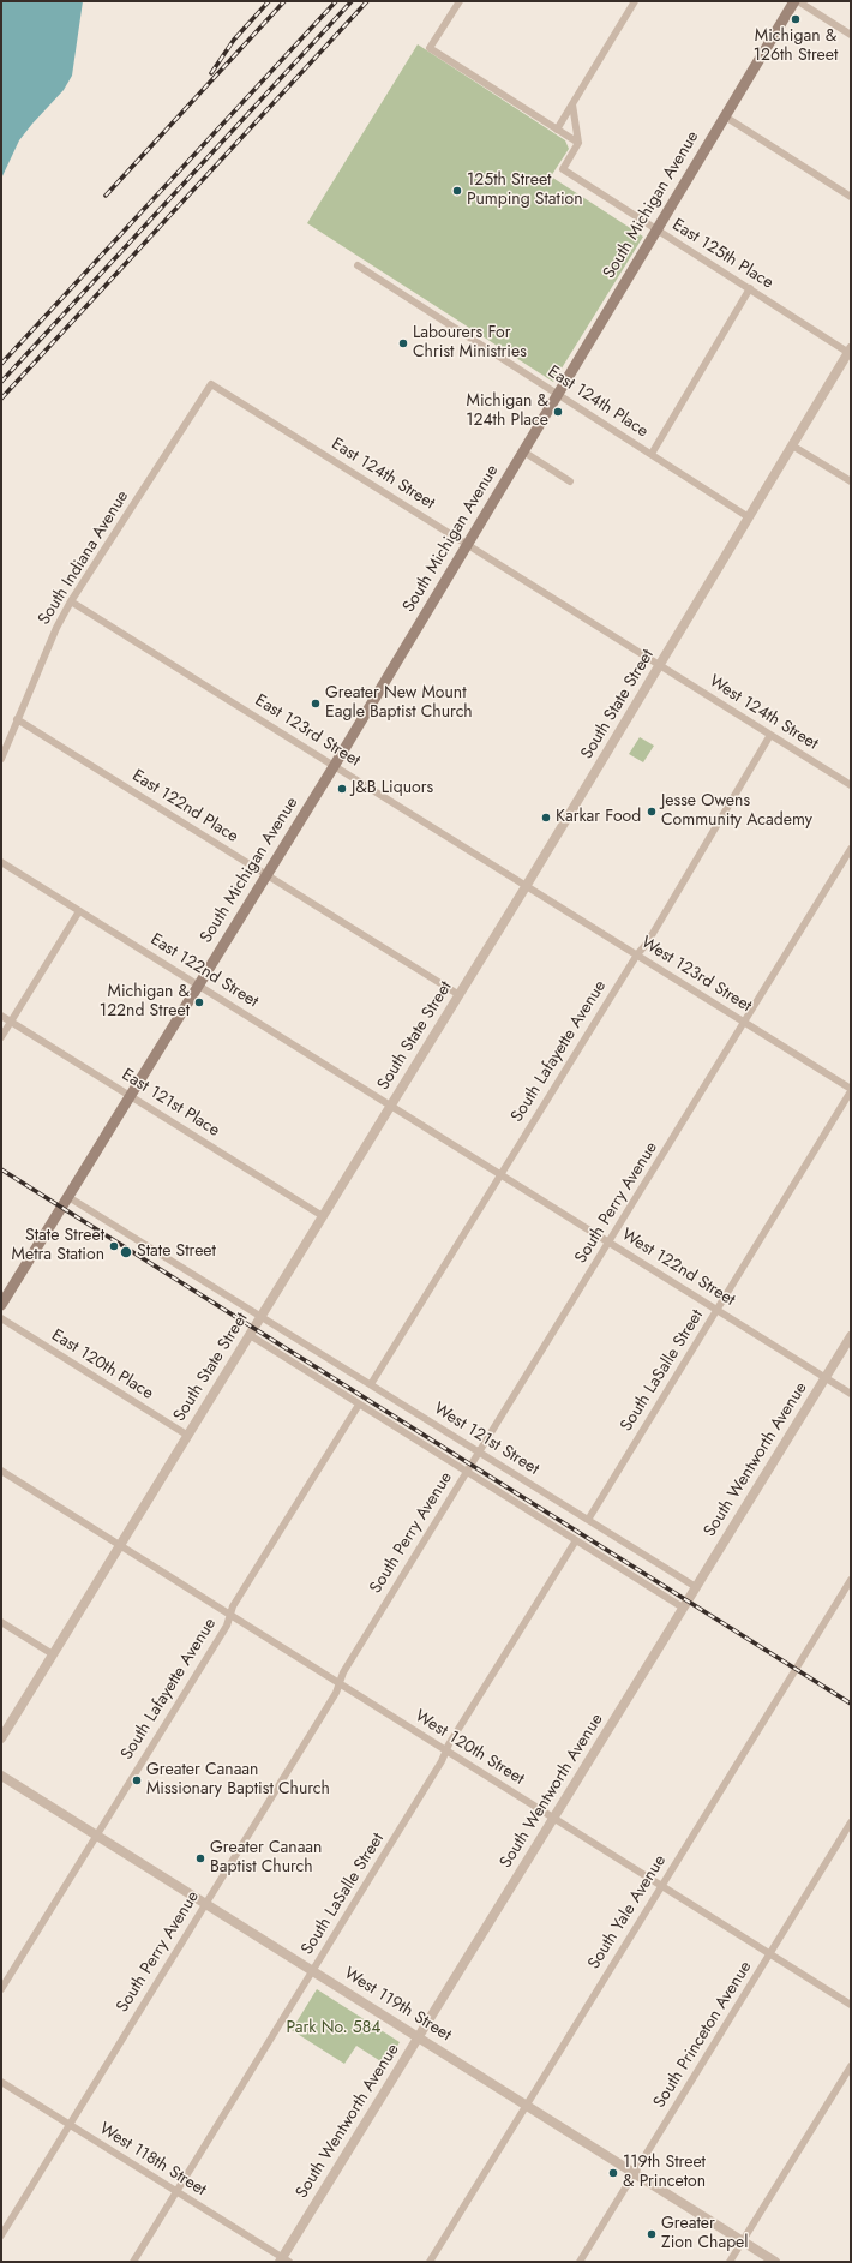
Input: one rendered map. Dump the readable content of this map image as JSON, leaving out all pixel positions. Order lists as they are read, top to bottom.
{
  "streets": {
    "main road": ["South Michigan Avenue"],
    "street": [
      "East 125th Place",
      "East 124th Place",
      "East 124th Street",
      "South Indiana Avenue",
      "South State Street",
      "West 124th Street",
      "East 123rd Street",
      "East 122nd Place",
      "East 122nd Street",
      "West 123rd Street",
      "South Lafayette Avenue",
      "East 121st Place",
      "South Perry Avenue",
      "West 122nd Street",
      "East 120th Place",
      "South LaSalle Street",
      "West 121st Street",
      "South Wentworth Avenue",
      "West 120th Street",
      "South Yale Avenue",
      "West 119th Street",
      "South Princeton Avenue",
      "West 118th Street"
    ]
  },
  "crossings": [
    ["South Michigan Avenue", "East 125th Place"],
    ["South Michigan Avenue", "East 124th Place"],
    ["South Michigan Avenue", "East 124th Street"],
    ["South Michigan Avenue", "East 123rd Street"],
    ["South Michigan Avenue", "East 122nd Place"],
    ["South Michigan Avenue", "East 122nd Street"],
    ["South Michigan Avenue", "East 121st Place"],
    ["South Michigan Avenue", "West 121st Street"],
    ["East 125th Place", "South State Street"],
    ["East 124th Place", "South State Street"],
    ["East 124th Street", "South Indiana Avenue"],
    ["East 124th Street", "South State Street"],
    ["East 124th Street", "West 124th Street"],
    ["South Indiana Avenue", "East 123rd Street"],
    ["South Indiana Avenue", "East 122nd Place"],
    ["South State Street", "West 124th Street"],
    ["South State Street", "East 123rd Street"],
    ["South State Street", "East 122nd Place"],
    ["South State Street", "East 122nd Street"],
    ["South State Street", "West 123rd Street"],
    ["South State Street", "East 121st Place"],
    ["South State Street", "West 122nd Street"],
    ["South State Street", "East 120th Place"],
    ["South State Street", "West 121st Street"],
    ["South State Street", "West 120th Street"],
    ["West 124th Street", "South Lafayette Avenue"],
    ["East 123rd Street", "West 123rd Street"],
    ["East 122nd Street", "West 122nd Street"],
    ["West 123rd Street", "South Lafayette Avenue"],
    ["West 123rd Street", "South Perry Avenue"],
    ["West 123rd Street", "South LaSalle Street"],
    ["South Lafayette Avenue", "West 122nd Street"],
    ["South Lafayette Avenue", "West 121st Street"],
    ["South Lafayette Avenue", "West 120th Street"],
    ["South Lafayette Avenue", "West 119th Street"],
    ["South Perry Avenue", "West 122nd Street"],
    ["South Perry Avenue", "West 121st Street"],
    ["South Perry Avenue", "West 120th Street"],
    ["South Perry Avenue", "West 119th Street"],
    ["South Perry Avenue", "West 118th Street"],
    ["West 122nd Street", "South LaSalle Street"],
    ["West 122nd Street", "South Wentworth Avenue"],
    ["South LaSalle Street", "West 121st Street"],
    ["South LaSalle Street", "West 120th Street"],
    ["South LaSalle Street", "West 119th Street"],
    ["South LaSalle Street", "West 118th Street"],
    ["West 121st Street", "South Wentworth Avenue"],
    ["South Wentworth Avenue", "West 120th Street"],
    ["South Wentworth Avenue", "West 119th Street"],
    ["South Wentworth Avenue", "West 118th Street"],
    ["West 120th Street", "South Yale Avenue"],
    ["West 120th Street", "South Princeton Avenue"],
    ["South Yale Avenue", "West 119th Street"],
    ["West 119th Street", "South Princeton Avenue"]
  ],
  "parks": ["Park No. 584"],
  "places": [
    "Michigan & 126th Street",
    "125th Street Pumping Station",
    "Labourers For Christ Ministries",
    "Michigan & 124th Place",
    "Greater New Mount Eagle Baptist Church",
    "J&B Liquors",
    "Jesse Owens Community Academy",
    "Karkar Food",
    "Michigan & 122nd Street",
    "State Street Metra Station",
    "State Street",
    "Greater Canaan Missionary Baptist Church",
    "Greater Canaan Baptist Church",
    "119th Street & Princeton",
    "Greater Zion Chapel"
  ]
}
